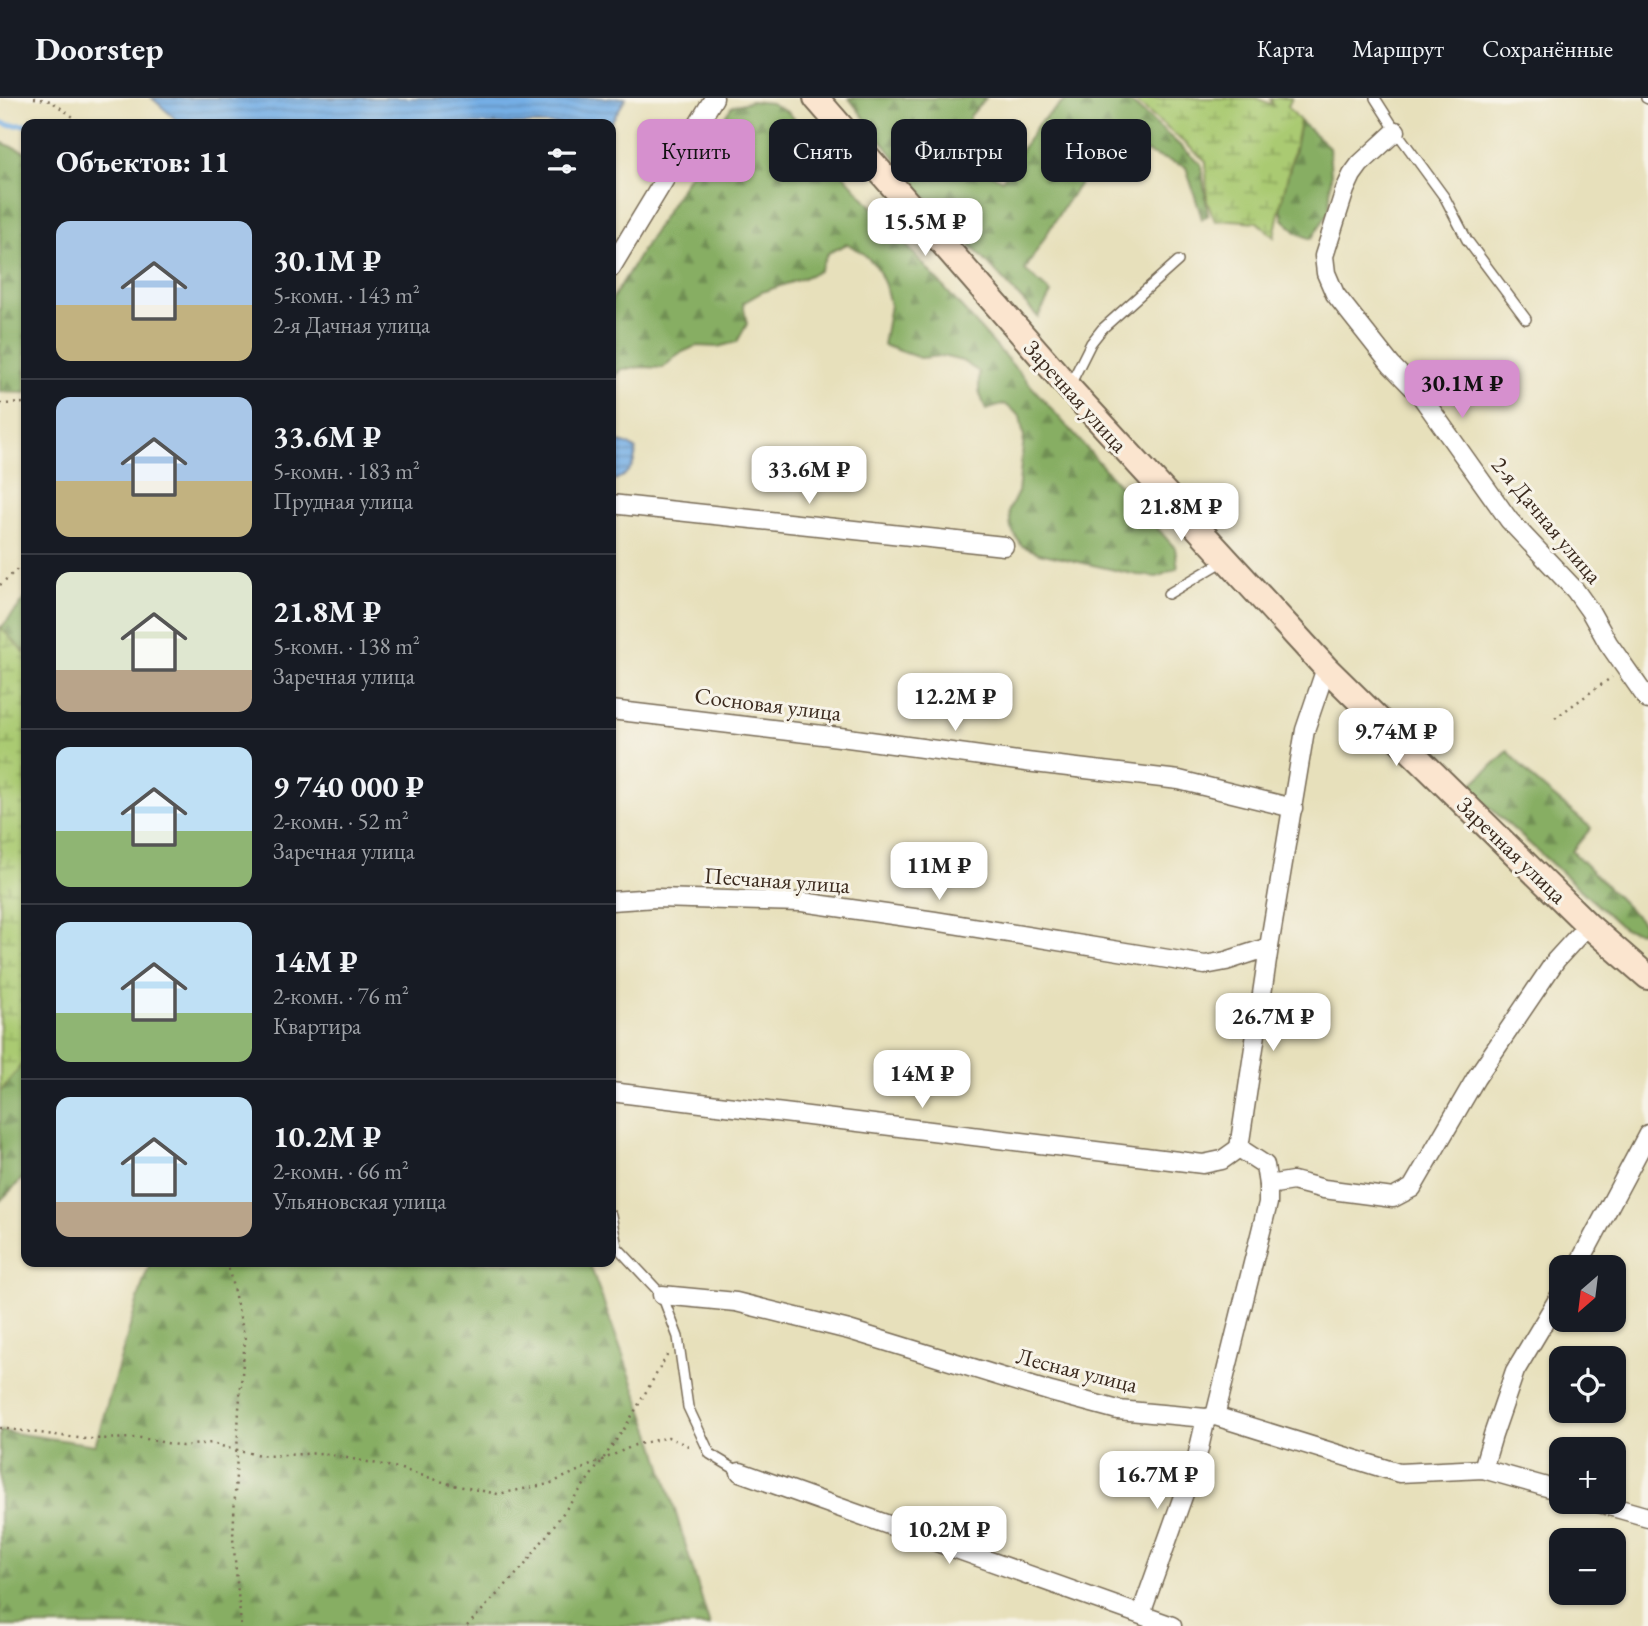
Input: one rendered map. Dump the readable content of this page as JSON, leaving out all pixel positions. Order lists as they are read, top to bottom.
{
  "streets": {
    "main road": ["Заречная улица"],
    "street": [
      "2-я Дачная улица",
      "Сосновая улица",
      "Песчаная улица",
      "Лесная улица"
    ]
  },
  "north": "bottom left",
  "page": {
    "header": "Doorstep",
    "nav": ["Карта", "Маршрут", "Сохранённые"],
    "chip": [
      "Купить",
      "Снять",
      "Фильтры",
      "Новое"
    ],
    "heading": "Объектов: 11",
    "price": [
      "15.5M ₽",
      "30.1M ₽",
      "33.6M ₽",
      "21.8M ₽",
      "12.2M ₽",
      "9.74M ₽",
      "11M ₽",
      "26.7M ₽",
      "14M ₽",
      "16.7M ₽",
      "10.2M ₽"
    ],
    "list": [
      {
        "name": "30.1M ₽",
        "note": "5-комн. · 143 m² · 2-я Дачная улица"
      },
      {
        "name": "33.6M ₽",
        "note": "5-комн. · 183 m² · Прудная улица"
      },
      {
        "name": "21.8M ₽",
        "note": "5-комн. · 138 m² · Заречная улица"
      },
      {
        "name": "9 740 000 ₽",
        "note": "2-комн. · 52 m² · Заречная улица"
      },
      {
        "name": "14M ₽",
        "note": "2-комн. · 76 m² · Квартира"
      },
      {
        "name": "10.2M ₽",
        "note": "2-комн. · 66 m² · Ульяновская улица"
      }
    ],
    "map_buttons": ["+", "−"]
  }
}
